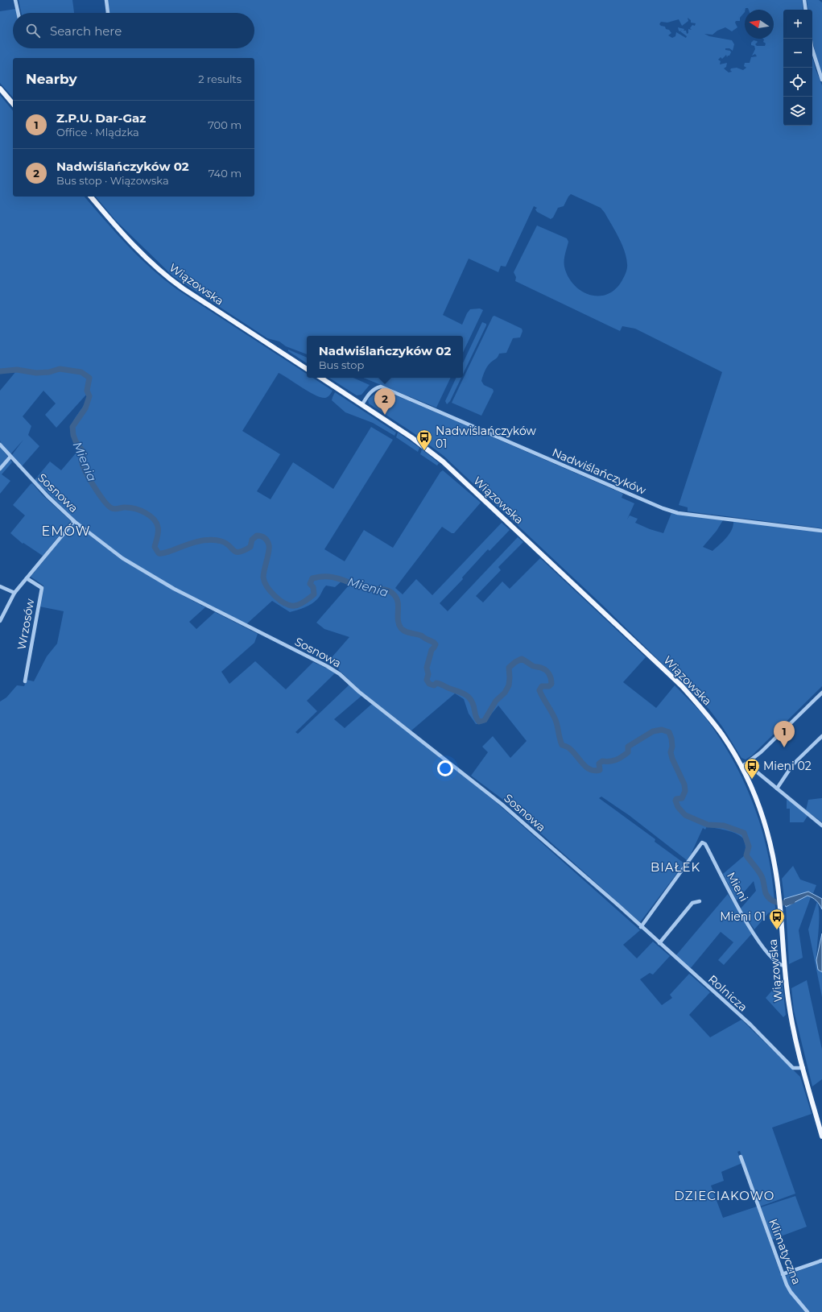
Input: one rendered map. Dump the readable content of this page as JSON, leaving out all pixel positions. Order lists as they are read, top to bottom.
{
  "streets": {
    "main road": ["Wiązowska"],
    "street": [
      "Nadwiślańczyków",
      "Sosnowa",
      "Wrzosów",
      "Mieni",
      "Rolnicza",
      "Klimatyczna"
    ]
  },
  "crossings": [
    ["Wiązowska", "Nadwiślańczyków"],
    ["Wiązowska", "Mieni"],
    ["Wiązowska", "Rolnicza"],
    ["Sosnowa", "Mieni"],
    ["Sosnowa", "Rolnicza"],
    ["Mieni", "Rolnicza"]
  ],
  "districts": ["EMÓW", "BIAŁEK", "DZIECIAKOWO"],
  "water": ["Mienia"],
  "places": {
    "bus stop": ["Nadwiślańczyków 01", "Mieni 02", "Mieni 01"]
  },
  "north": "left",
  "page": {
    "map_buttons": ["+", "−"],
    "search": "Search here",
    "heading": ["Nearby", "2 results"],
    "list": [
      {
        "mark": "1",
        "name": "Z.P.U. Dar-Gaz",
        "note": "Office · Mlądzka",
        "value": "700 m"
      },
      {
        "mark": "2",
        "name": "Nadwiślańczyków 02",
        "note": "Bus stop · Wiązowska",
        "value": "740 m"
      }
    ],
    "popup": ["Nadwiślańczyków 02", "Bus stop"],
    "pins": ["2", "1"]
  }
}
